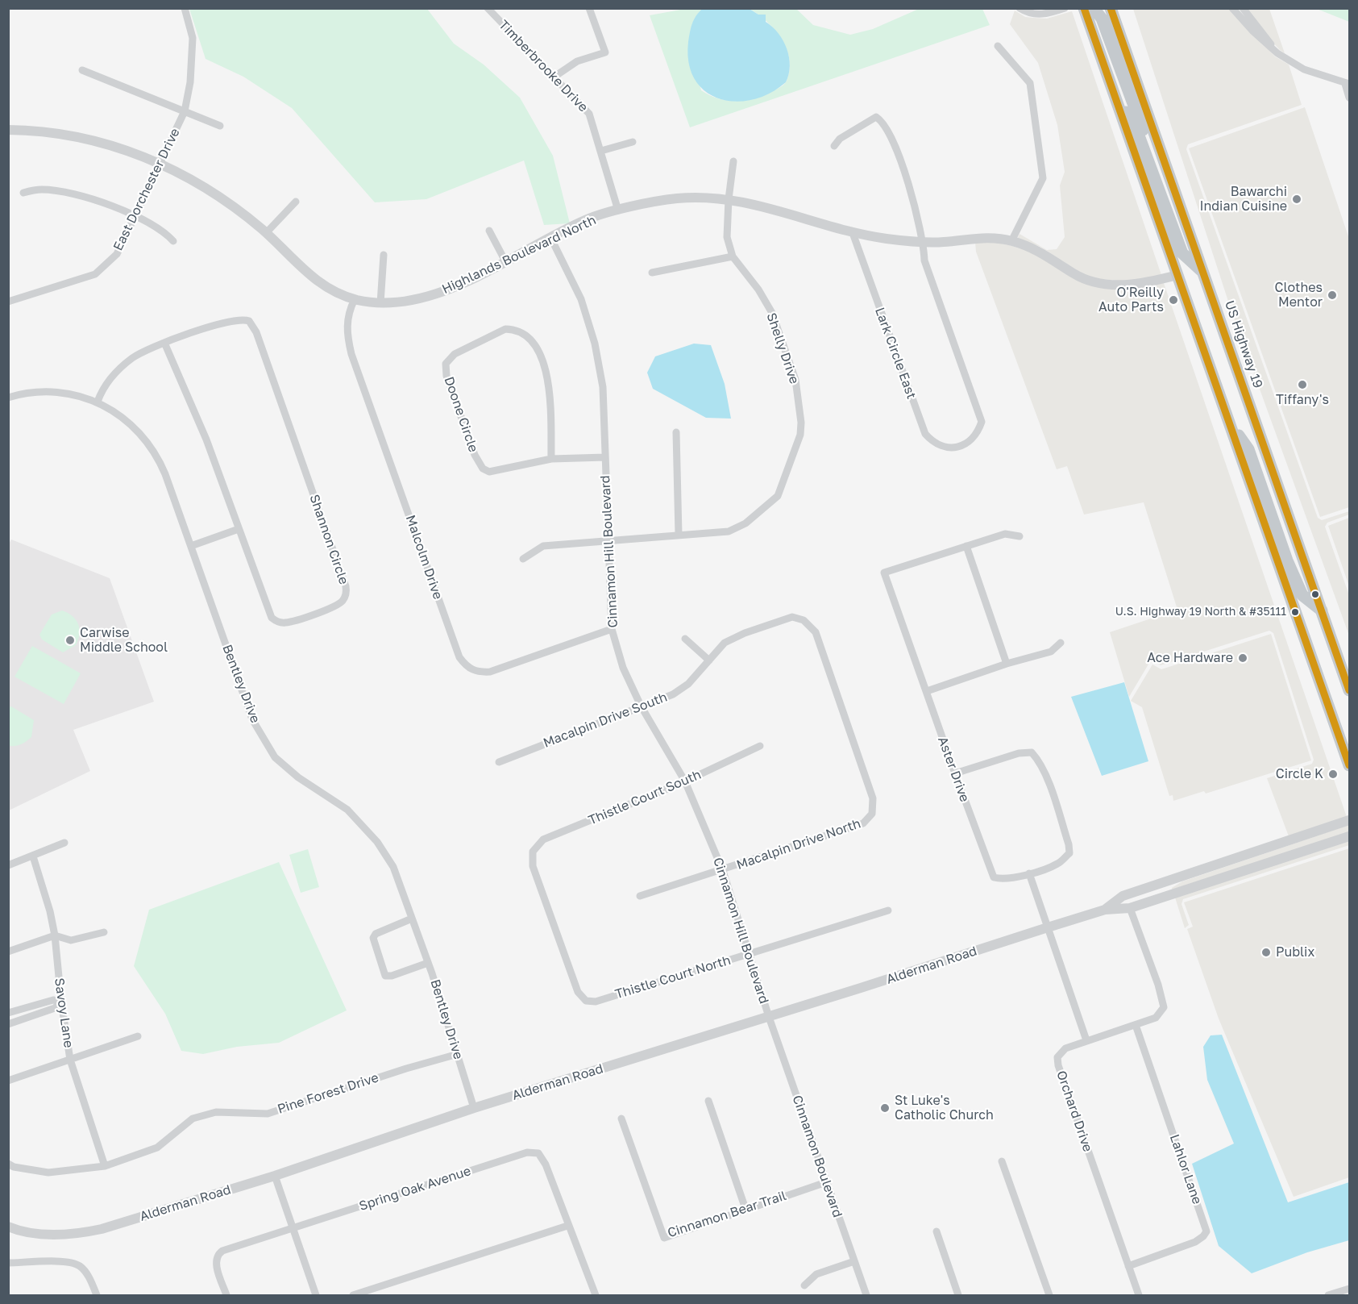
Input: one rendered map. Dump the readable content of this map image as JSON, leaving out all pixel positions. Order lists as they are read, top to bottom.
{
  "streets": {
    "highway": ["US Highway 19"],
    "street": [
      "Timberbrooke Drive",
      "East Dorchester Drive",
      "Highlands Boulevard North",
      "Shelly Drive",
      "Lark Circle East",
      "Doone Circle",
      "Shannon Circle",
      "Cinnamon Hill Boulevard",
      "Malcolm Drive",
      "Bentley Drive",
      "Macalpin Drive South",
      "Aster Drive",
      "Thistle Court South",
      "Macalpin Drive North",
      "Alderman Road",
      "Thistle Court North",
      "Savoy Lane",
      "Pine Forest Drive",
      "Orchard Drive",
      "Cinnamon Boulevard",
      "Lahlor Lane",
      "Spring Oak Avenue",
      "Cinnamon Bear Trail"
    ]
  },
  "crossings": [
    ["Timberbrooke Drive", "Highlands Boulevard North"],
    ["East Dorchester Drive", "Highlands Boulevard North"],
    ["Highlands Boulevard North", "Shelly Drive"],
    ["Highlands Boulevard North", "Lark Circle East"],
    ["Highlands Boulevard North", "Cinnamon Hill Boulevard"],
    ["Highlands Boulevard North", "Malcolm Drive"],
    ["Shelly Drive", "Cinnamon Hill Boulevard"],
    ["Doone Circle", "Cinnamon Hill Boulevard"],
    ["Shannon Circle", "Bentley Drive"],
    ["Cinnamon Hill Boulevard", "Malcolm Drive"],
    ["Cinnamon Hill Boulevard", "Macalpin Drive South"],
    ["Cinnamon Hill Boulevard", "Thistle Court South"],
    ["Cinnamon Hill Boulevard", "Macalpin Drive North"],
    ["Cinnamon Hill Boulevard", "Alderman Road"],
    ["Cinnamon Hill Boulevard", "Thistle Court North"],
    ["Cinnamon Hill Boulevard", "Cinnamon Boulevard"],
    ["Bentley Drive", "Alderman Road"],
    ["Bentley Drive", "Pine Forest Drive"],
    ["Macalpin Drive South", "Macalpin Drive North"],
    ["Thistle Court South", "Thistle Court North"],
    ["Alderman Road", "Orchard Drive"],
    ["Alderman Road", "Cinnamon Boulevard"],
    ["Savoy Lane", "Pine Forest Drive"],
    ["Orchard Drive", "Lahlor Lane"],
    ["Cinnamon Boulevard", "Cinnamon Bear Trail"]
  ],
  "places": [
    "Bawarchi Indian Cuisine",
    "Clothes Mentor",
    "O'Reilly Auto Parts",
    "Tiffany's",
    "U.S. Highway 19 North & #35111",
    "Carwise Middle School",
    "Ace Hardware",
    "Circle K",
    "Publix",
    "St Luke's Catholic Church"
  ]
}
